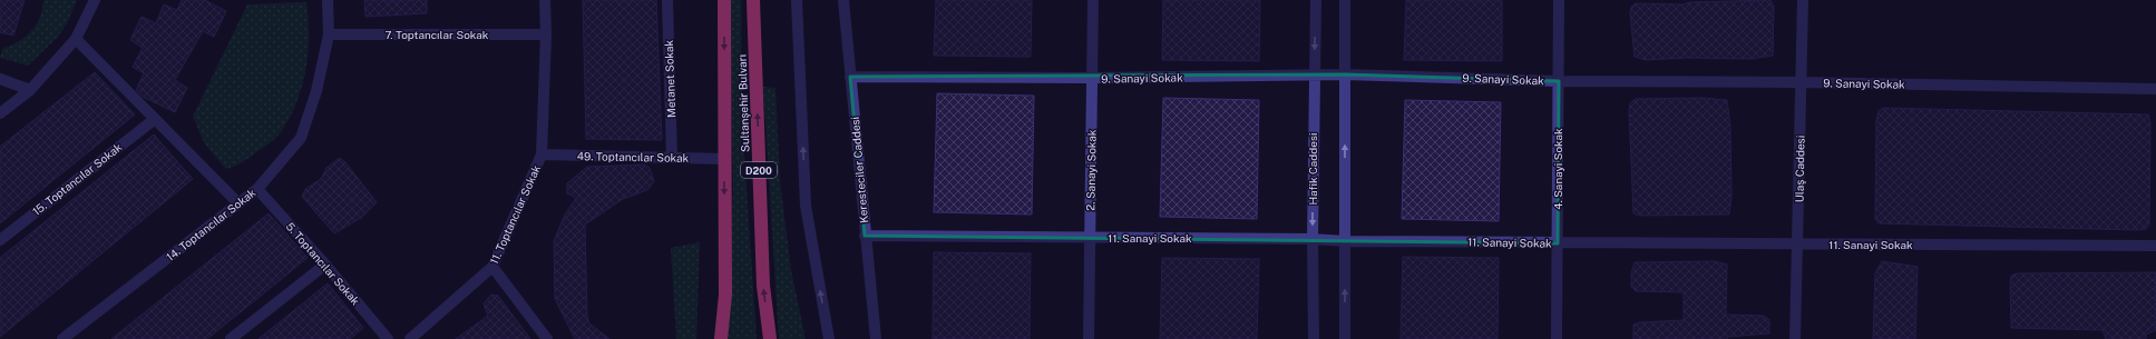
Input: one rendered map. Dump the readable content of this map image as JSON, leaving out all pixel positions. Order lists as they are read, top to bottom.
{
  "streets": {
    "highway": ["Sultanşehir Bulvarı", "D200"],
    "street": [
      "7. Toptancılar Sokak",
      "9. Sanayi Sokak",
      "Metanet Sokak",
      "49. Toptancılar Sokak",
      "Hafik Caddesi",
      "4. Sanayi Sokak",
      "Ulaş Caddesi",
      "Keresteciler Caddesi",
      "2. Sanayi Sokak",
      "15. Toptancılar Sokak",
      "11. Toptancılar Sokak",
      "14. Toptancılar Sokak",
      "11. Sanayi Sokak",
      "5. Toptancılar Sokak"
    ]
  },
  "crossings": [
    ["7. Toptancılar Sokak", "11. Toptancılar Sokak"],
    ["7. Toptancılar Sokak", "14. Toptancılar Sokak"],
    ["9. Sanayi Sokak", "Hafik Caddesi"],
    ["9. Sanayi Sokak", "4. Sanayi Sokak"],
    ["9. Sanayi Sokak", "Ulaş Caddesi"],
    ["9. Sanayi Sokak", "Keresteciler Caddesi"],
    ["9. Sanayi Sokak", "2. Sanayi Sokak"],
    ["Metanet Sokak", "49. Toptancılar Sokak"],
    ["Sultanşehir Bulvarı", "49. Toptancılar Sokak"],
    ["49. Toptancılar Sokak", "11. Toptancılar Sokak"],
    ["Hafik Caddesi", "11. Sanayi Sokak"],
    ["4. Sanayi Sokak", "11. Sanayi Sokak"],
    ["Ulaş Caddesi", "11. Sanayi Sokak"],
    ["Keresteciler Caddesi", "11. Sanayi Sokak"],
    ["2. Sanayi Sokak", "11. Sanayi Sokak"],
    ["14. Toptancılar Sokak", "5. Toptancılar Sokak"]
  ]
}
